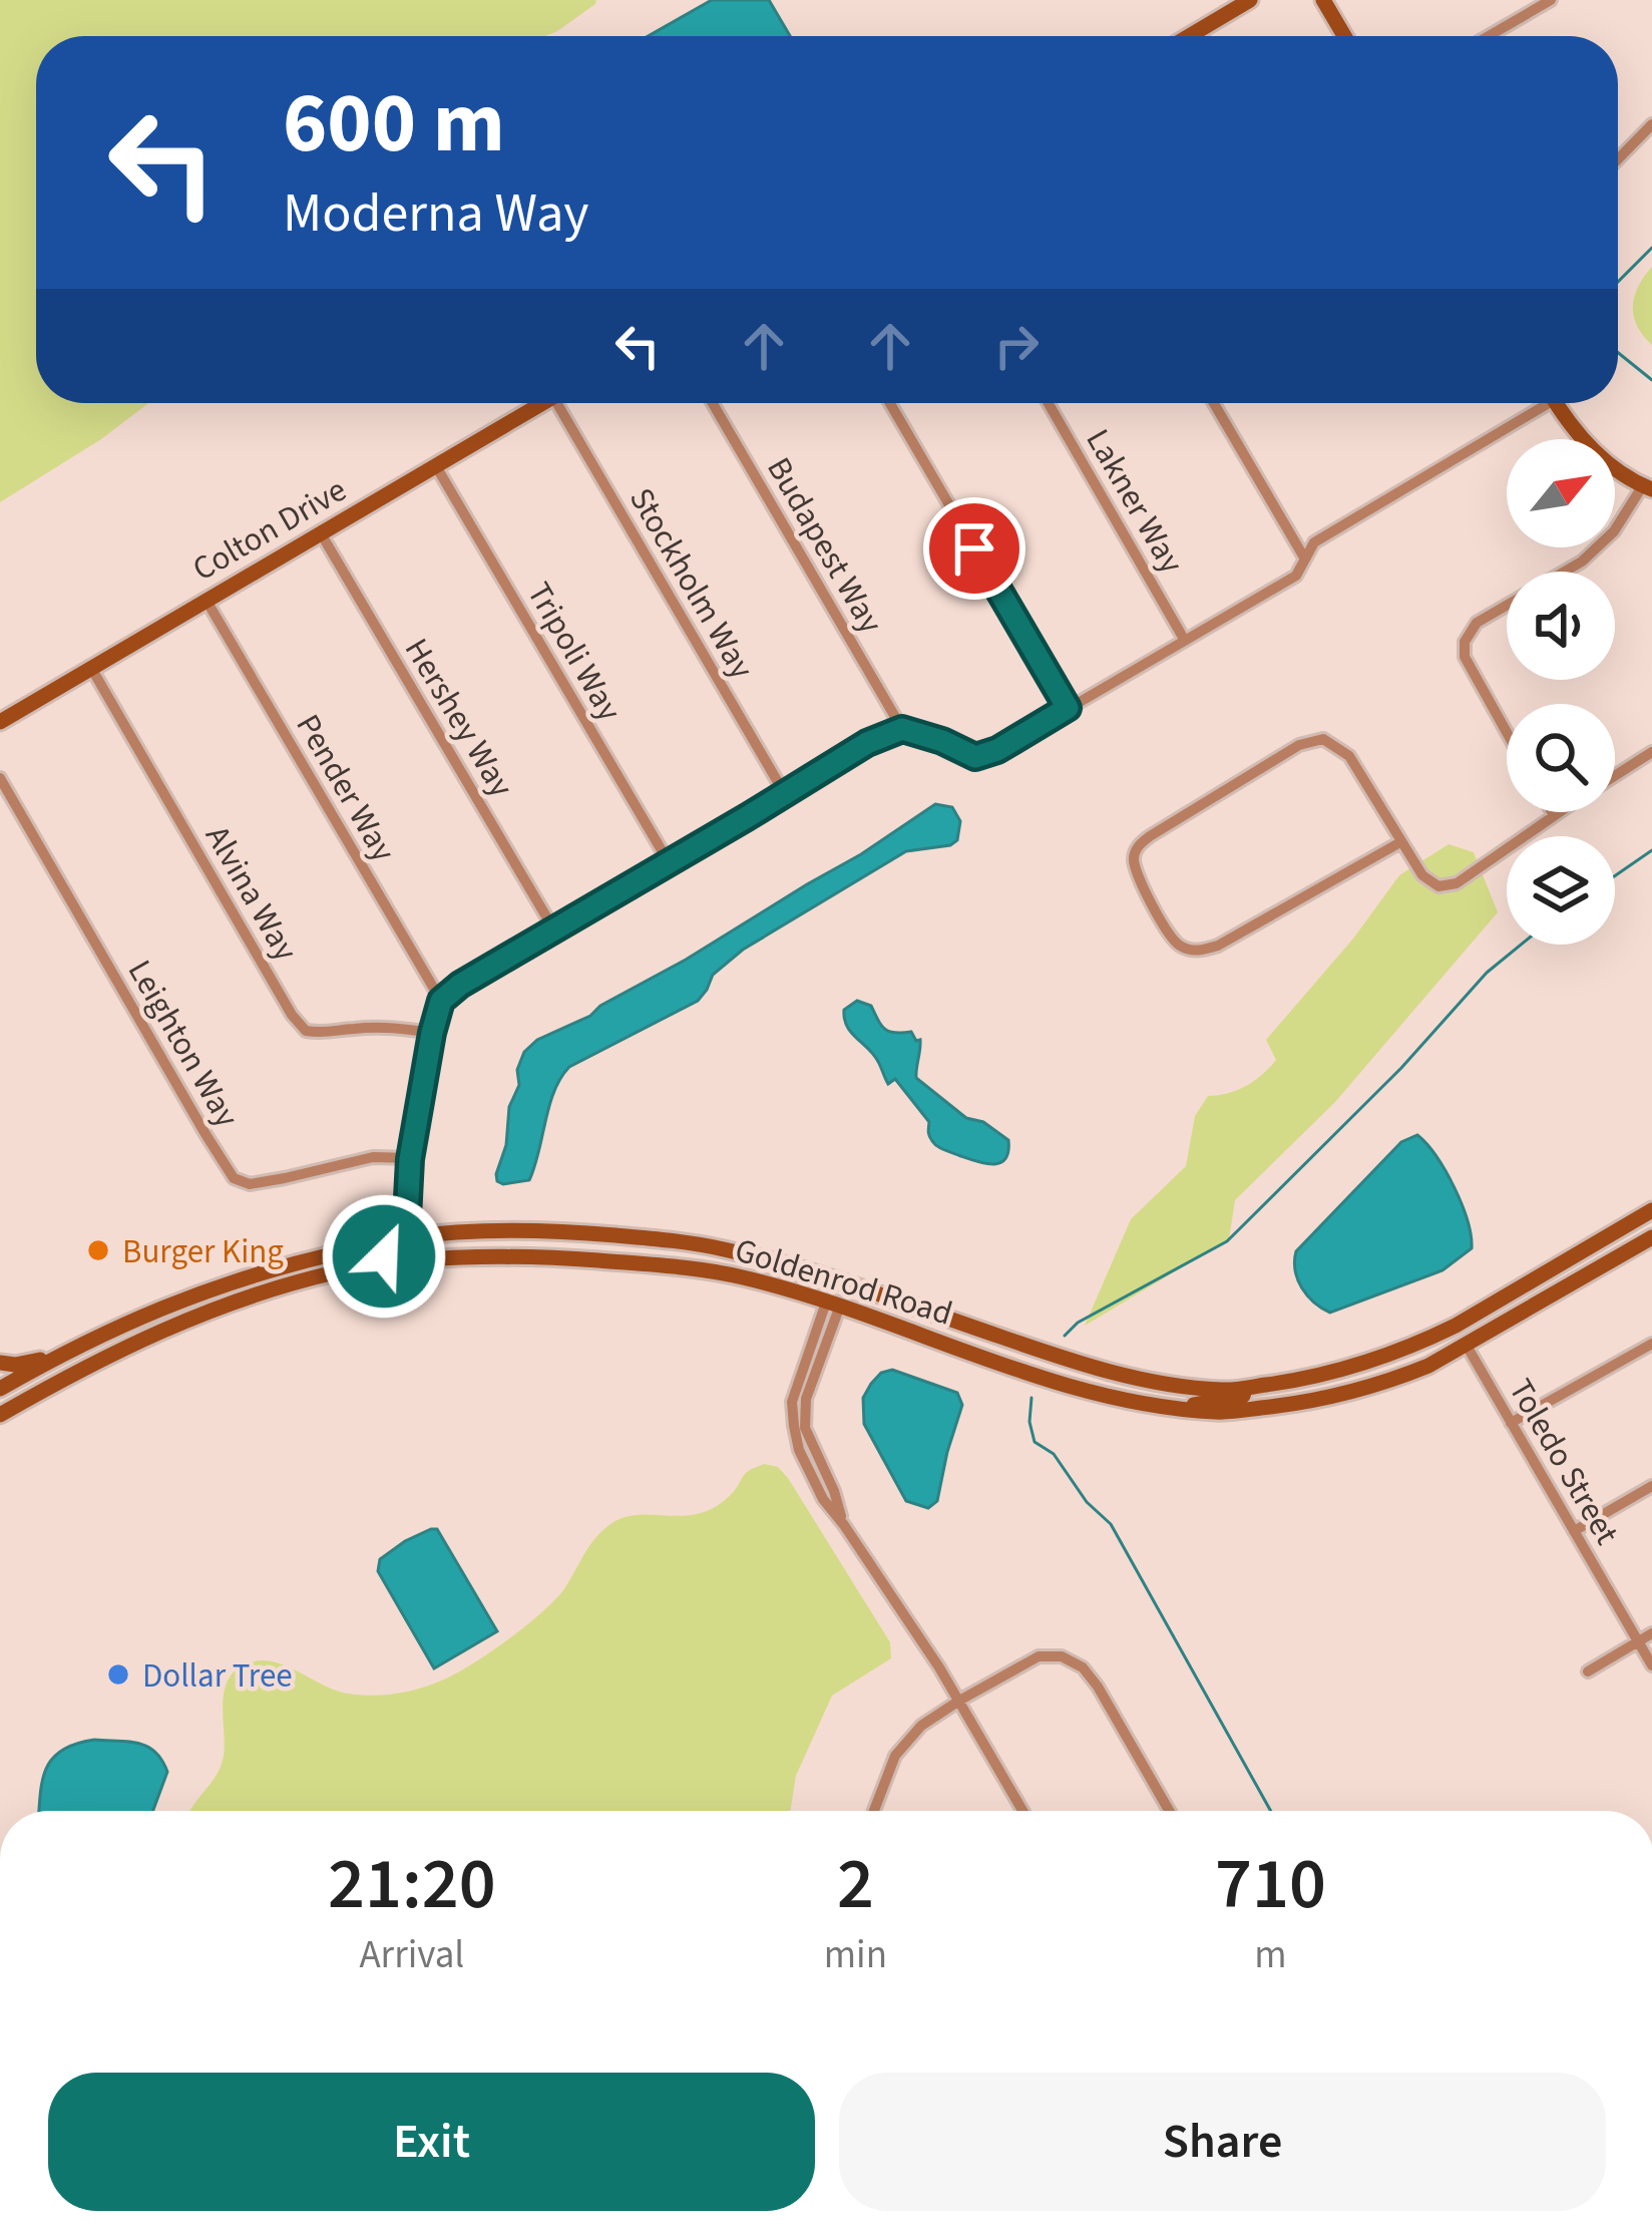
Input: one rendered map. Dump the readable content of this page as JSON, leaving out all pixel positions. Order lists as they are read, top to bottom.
{
  "streets": {
    "main road": ["Colton Drive", "Goldenrod Road"],
    "street": [
      "Lakner Way",
      "Budapest Way",
      "Stockholm Way",
      "Tripoli Way",
      "Hershey Way",
      "Pender Way",
      "Alvina Way",
      "Leighton Way",
      "Toledo Street"
    ]
  },
  "crossings": [
    ["Colton Drive", "Tripoli Way"],
    ["Colton Drive", "Hershey Way"],
    ["Colton Drive", "Pender Way"],
    ["Colton Drive", "Alvina Way"],
    ["Goldenrod Road", "Toledo Street"]
  ],
  "places": ["Burger King", "Dollar Tree"],
  "north": "top right",
  "page": {
    "turn": ["600 m", "Moderna Way"],
    "eta": [
      "21:20",
      "Arrival",
      "2",
      "min",
      "710",
      "m"
    ],
    "buttons": ["Exit", "Share"]
  }
}
